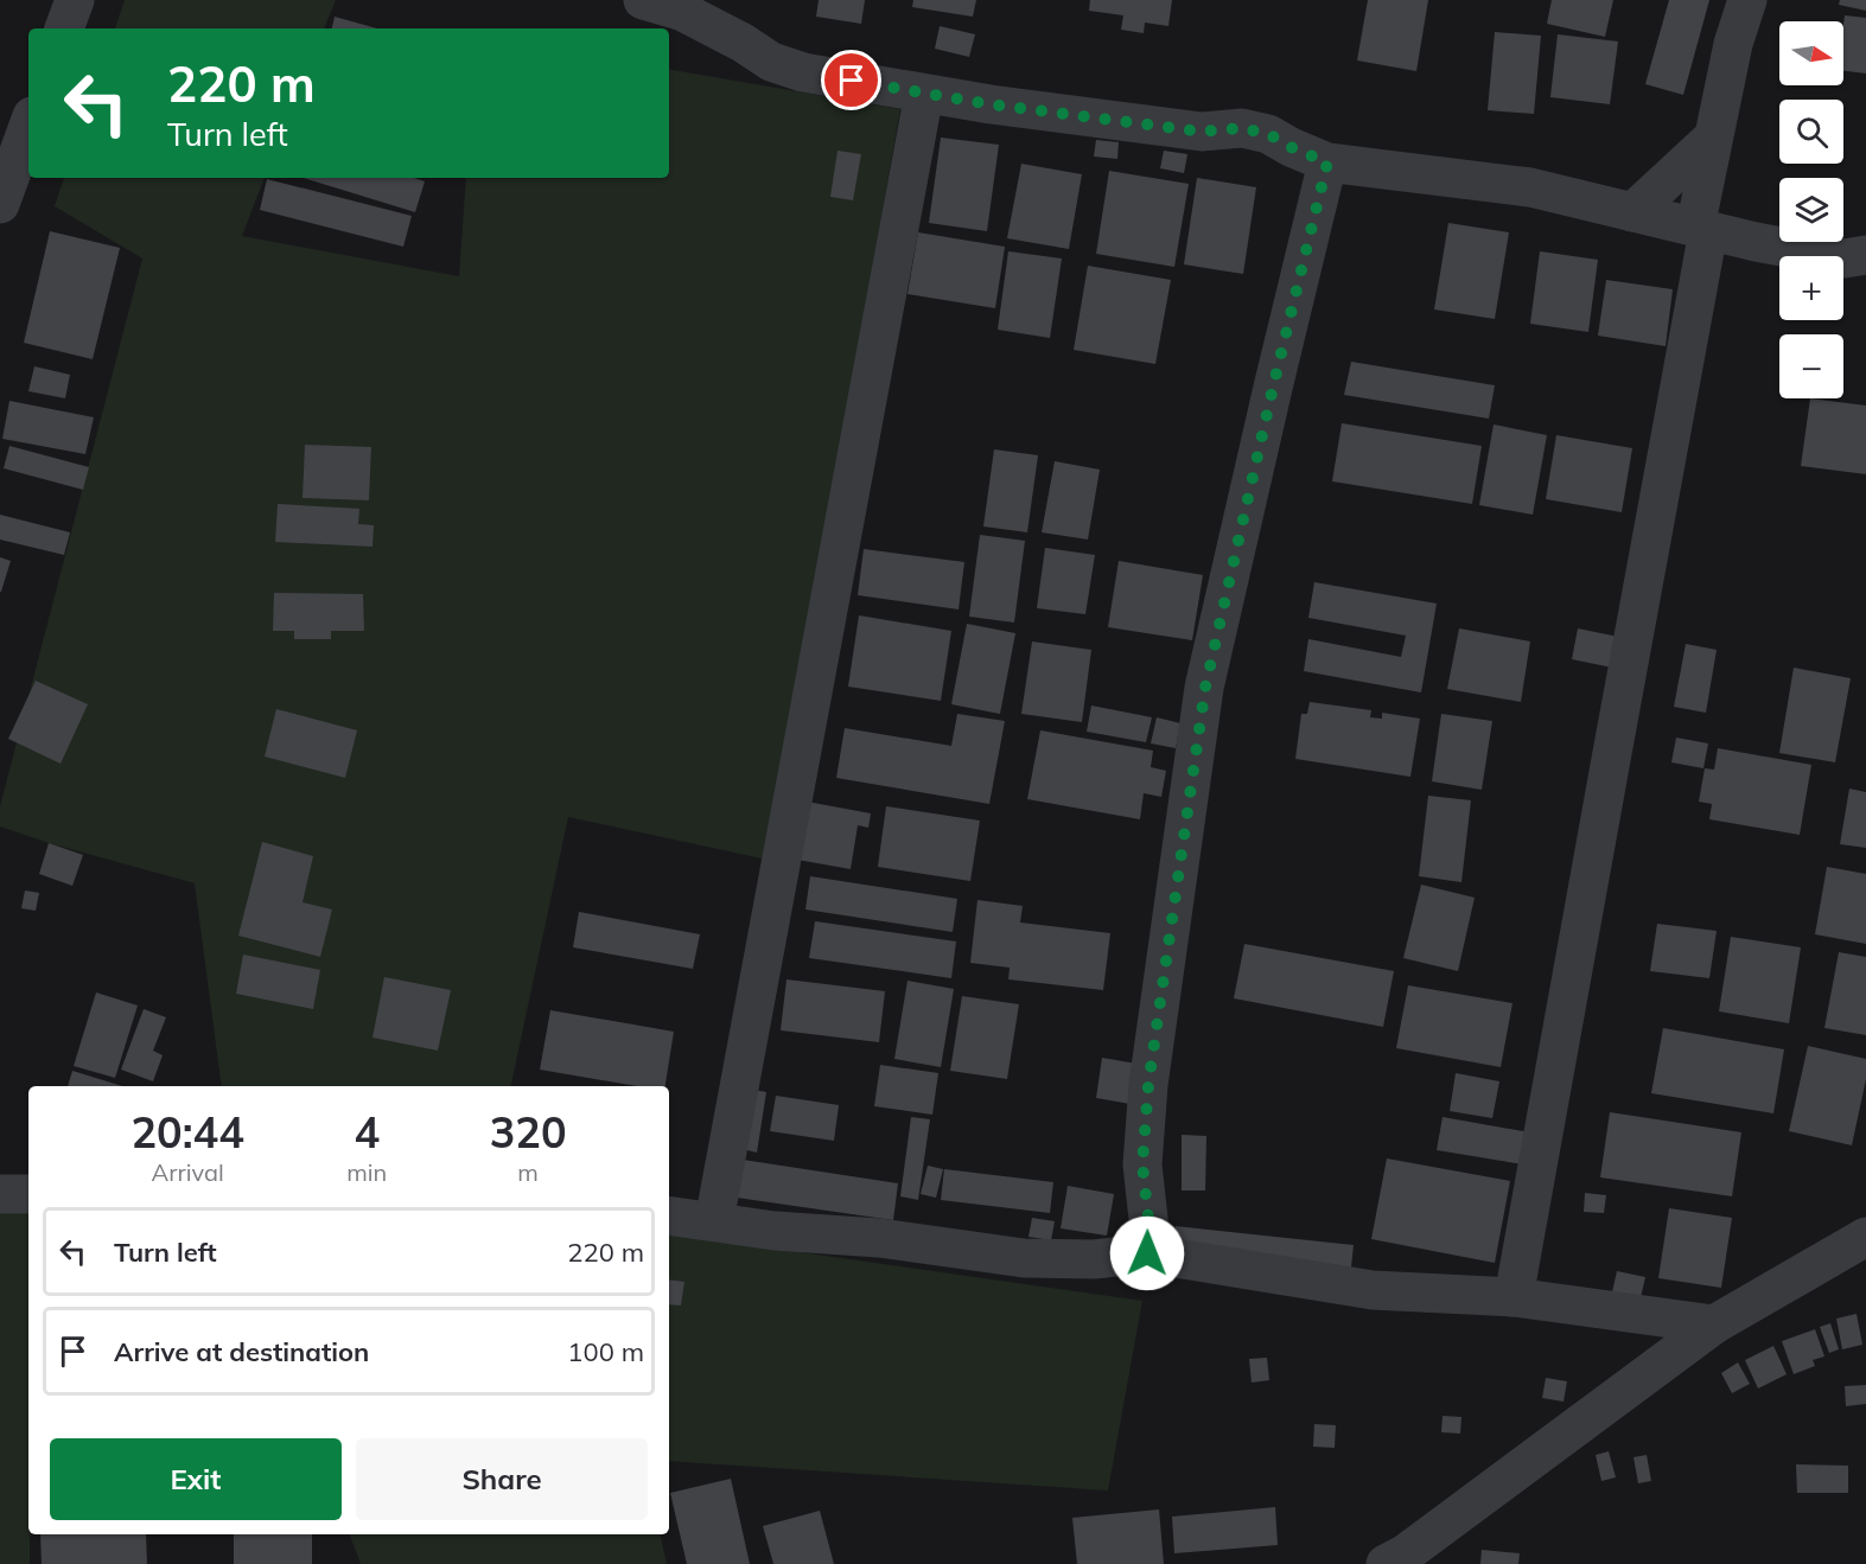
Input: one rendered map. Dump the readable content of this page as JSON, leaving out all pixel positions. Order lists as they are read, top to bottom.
{
  "north": "right",
  "page": {
    "map_buttons": ["+", "−"],
    "turn": ["220 m", "Turn left"],
    "eta": [
      "20:44",
      "Arrival",
      "4",
      "min",
      "320",
      "m"
    ],
    "list": [
      {
        "name": "Turn left",
        "value": "220 m"
      },
      {
        "name": "Arrive at destination",
        "value": "100 m"
      }
    ],
    "buttons": ["Exit", "Share"]
  }
}
